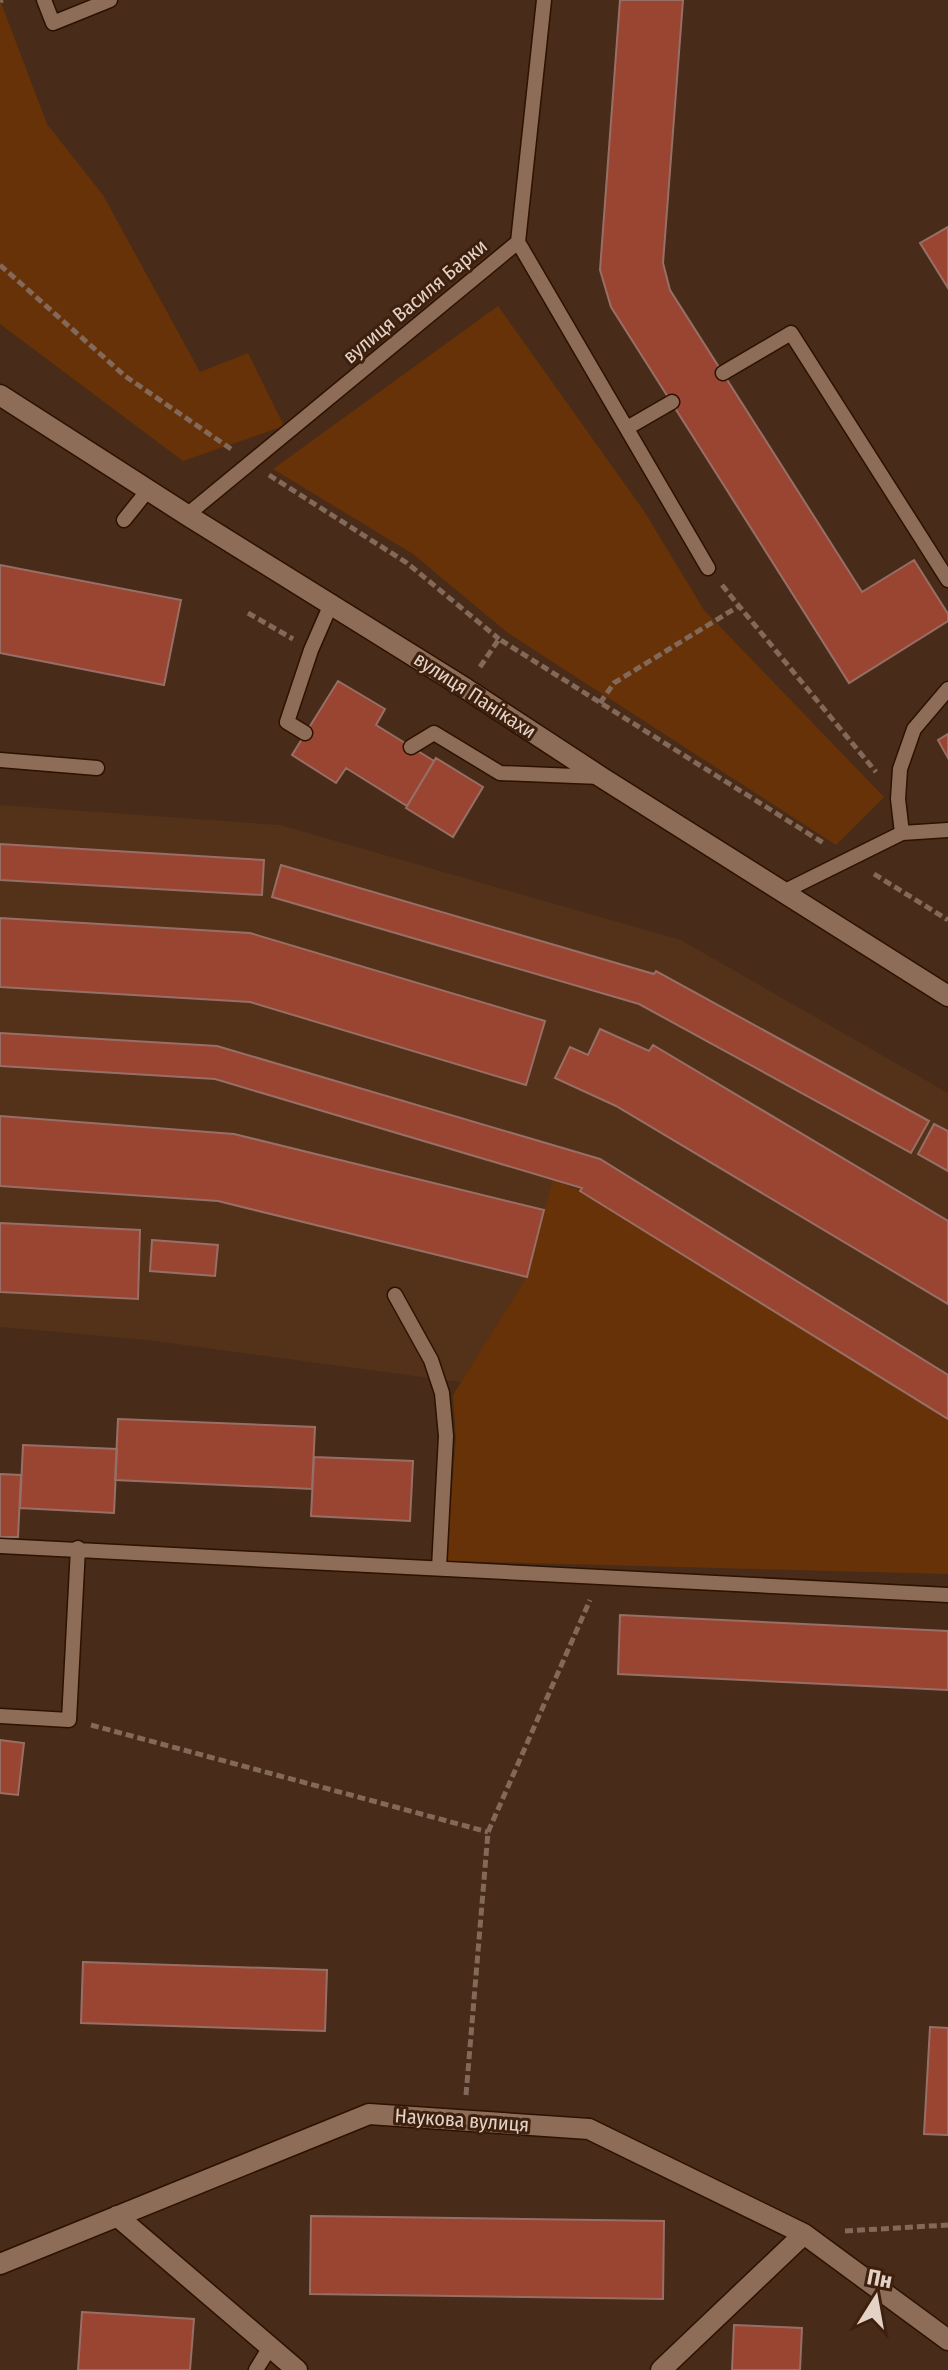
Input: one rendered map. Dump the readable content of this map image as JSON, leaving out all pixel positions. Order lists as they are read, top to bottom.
{
  "streets": {
    "street": ["вулиця Панікахи", "Наукова вулиця"],
    "lane": ["вулиця Василя Барки"]
  },
  "crossings": [
    ["вулиця Василя Барки", "вулиця Панікахи"]
  ],
  "north": "top"
}
